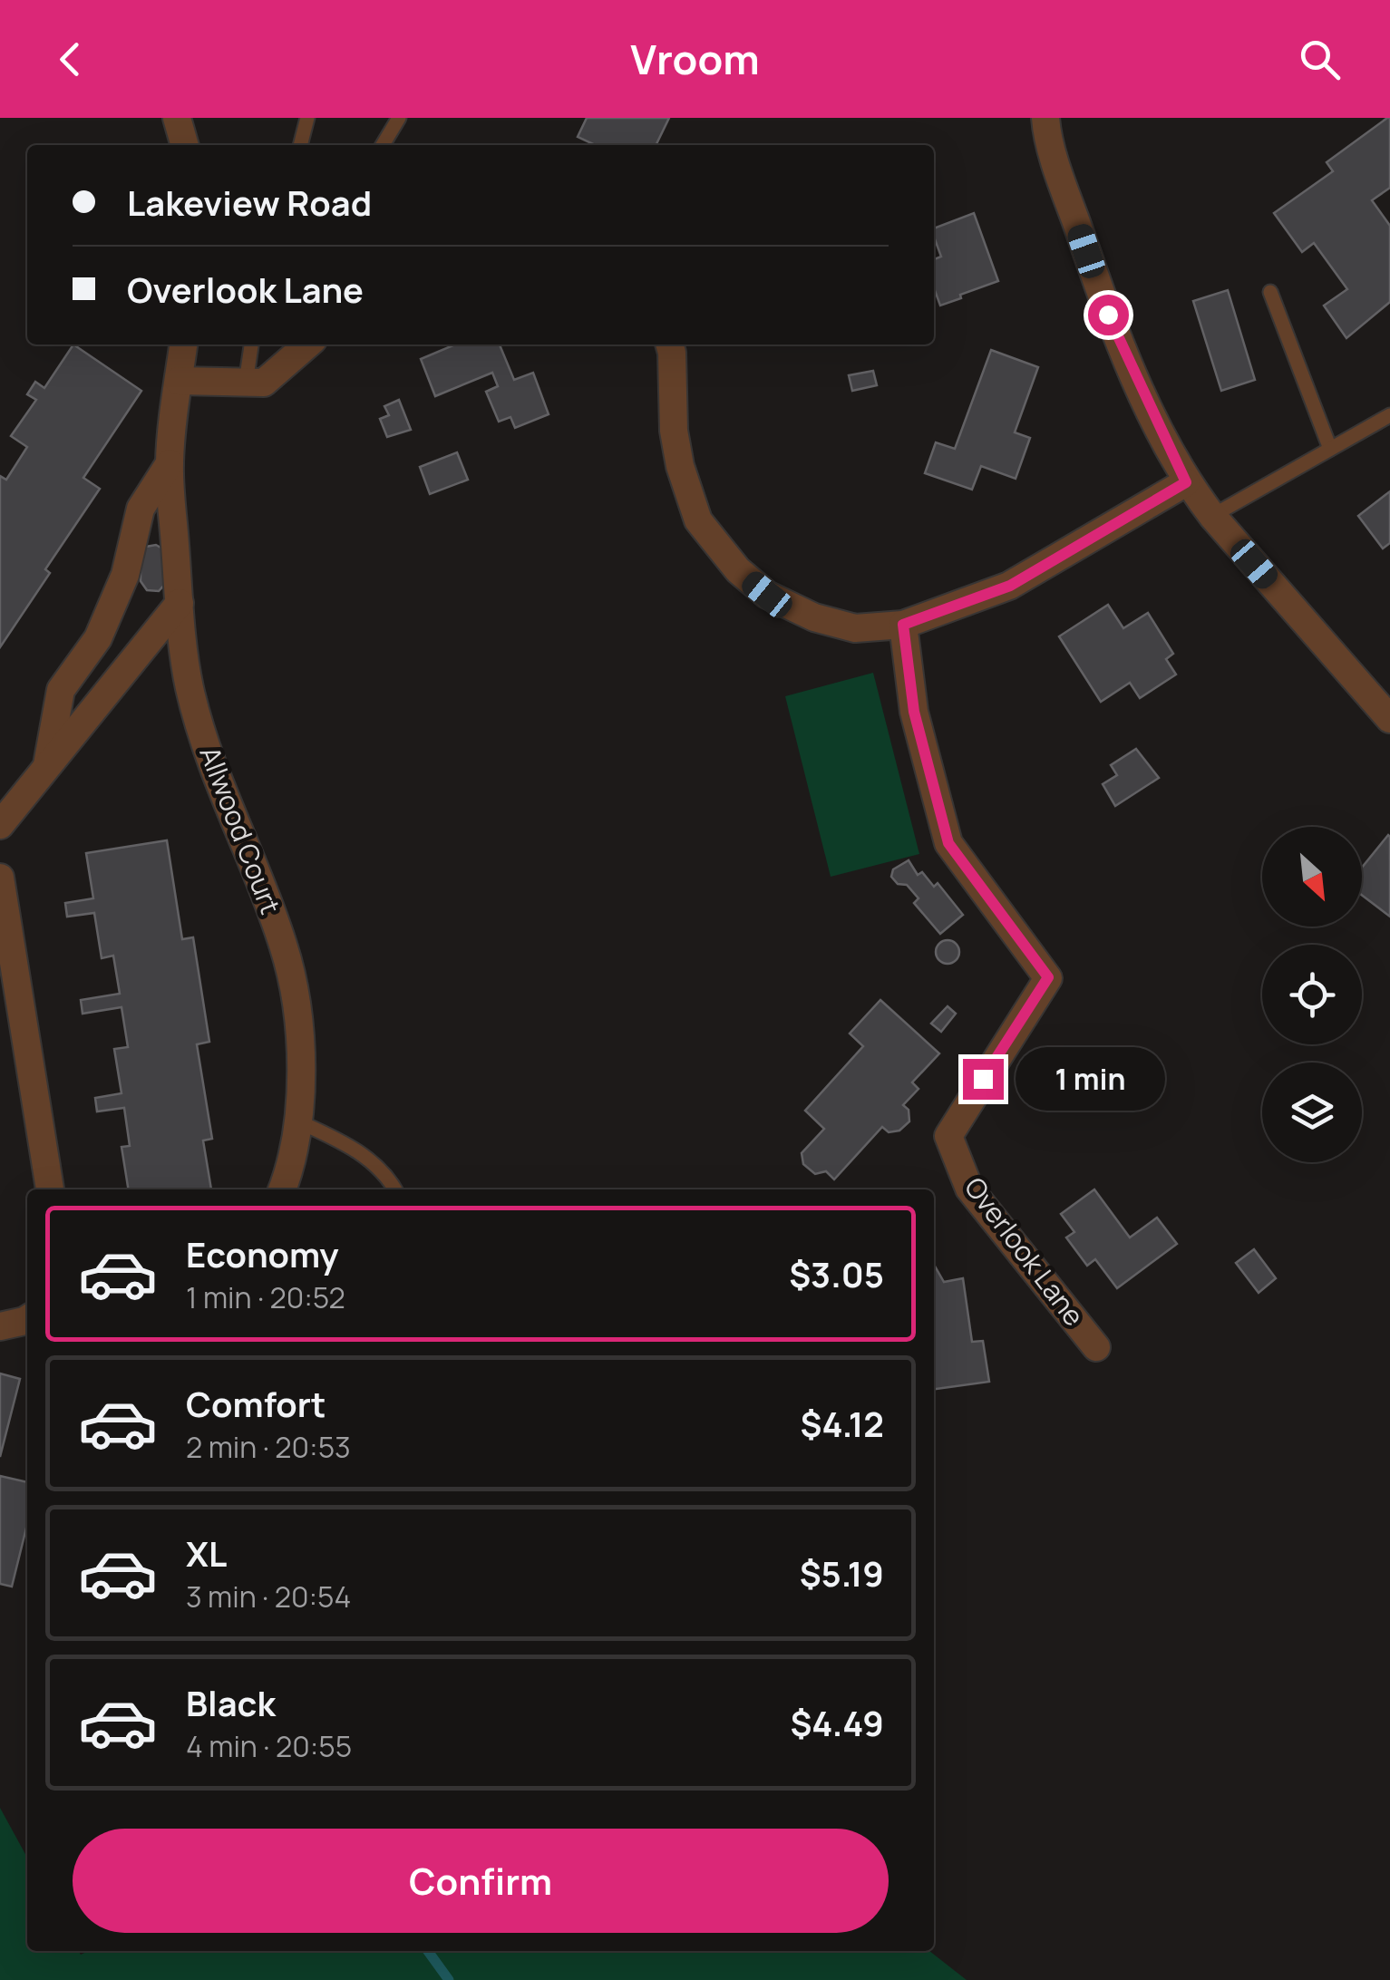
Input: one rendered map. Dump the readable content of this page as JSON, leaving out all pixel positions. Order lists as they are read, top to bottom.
{
  "streets": {
    "street": ["Allwood Court", "Overlook Lane"]
  },
  "north": "bottom right",
  "page": {
    "header": "Vroom",
    "banner": ["Lakeview Road", "Overlook Lane"],
    "bubble": "1 min",
    "list": [
      {
        "name": "Economy",
        "note": "1 min · 20:52",
        "value": "$3.05"
      },
      {
        "name": "Comfort",
        "note": "2 min · 20:53",
        "value": "$4.12"
      },
      {
        "name": "XL",
        "note": "3 min · 20:54",
        "value": "$5.19"
      },
      {
        "name": "Black",
        "note": "4 min · 20:55",
        "value": "$4.49"
      }
    ],
    "buttons": "Confirm"
  }
}
